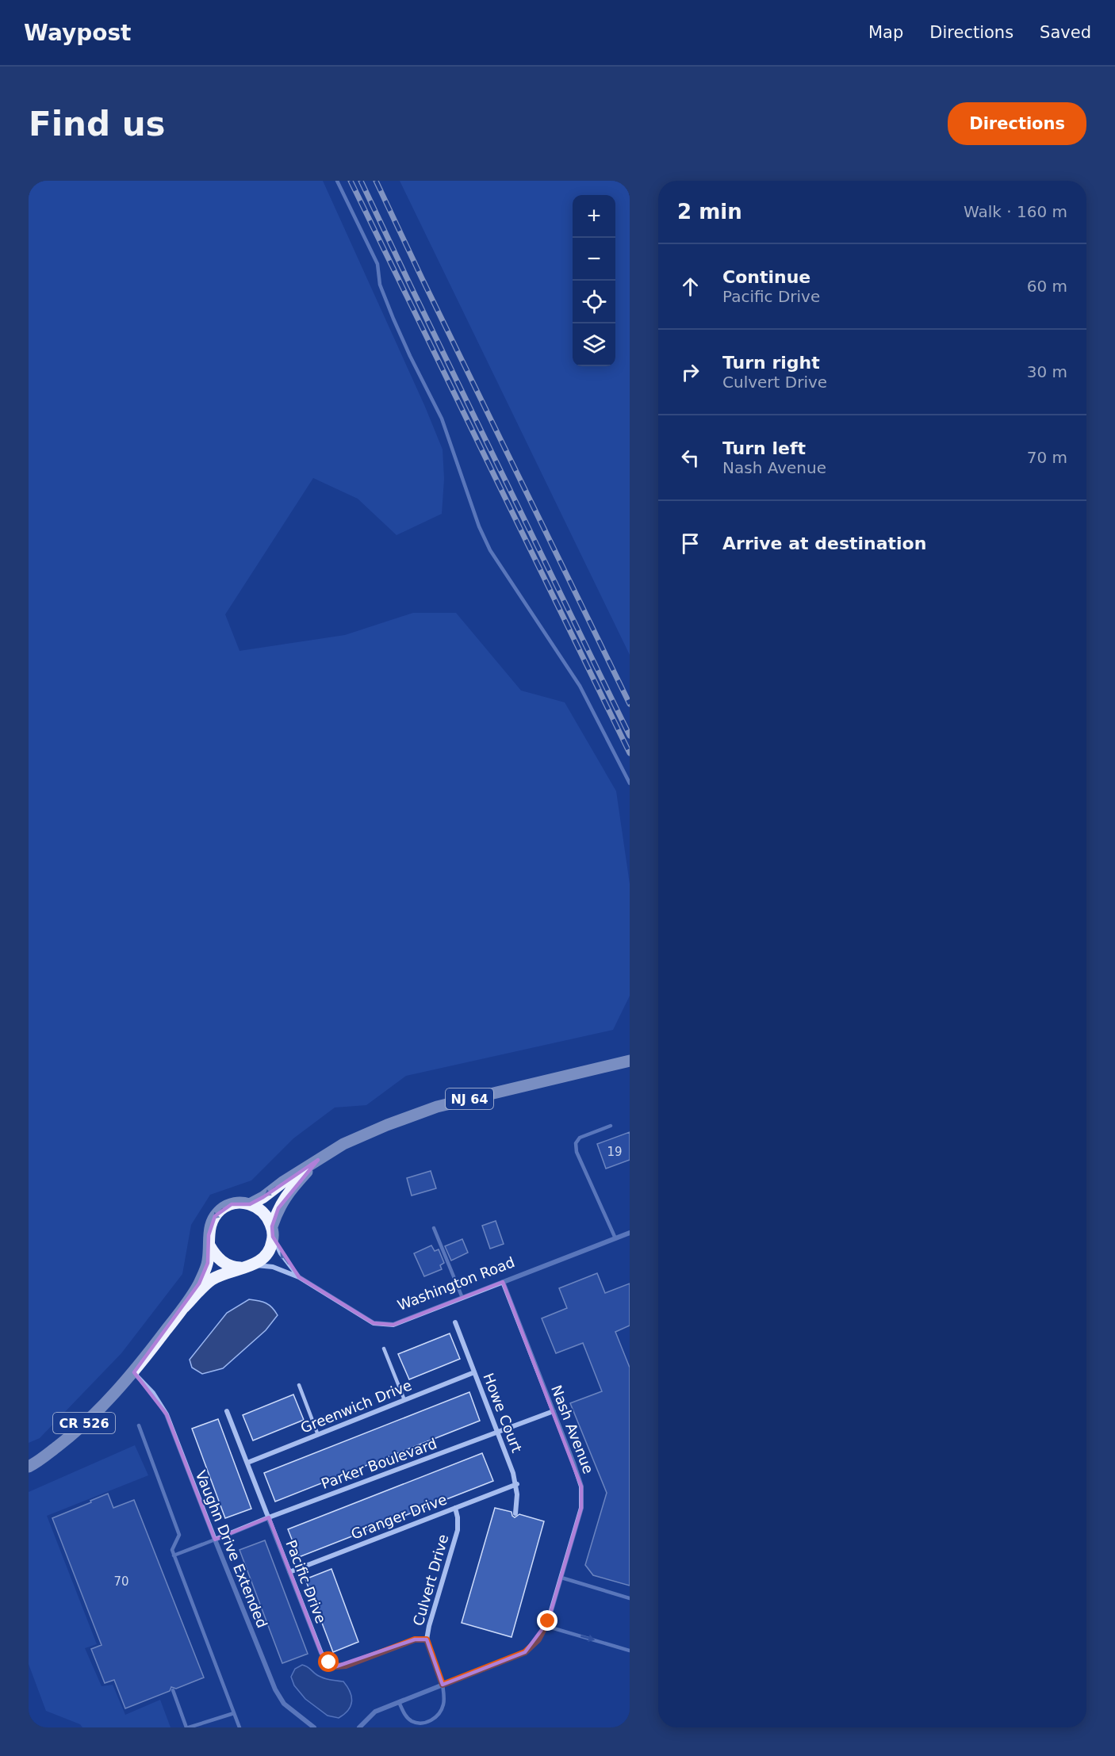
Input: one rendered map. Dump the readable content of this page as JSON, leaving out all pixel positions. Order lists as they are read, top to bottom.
{
  "streets": {
    "main road": ["NJ 64", "Washington Road", "CR 526"],
    "street": [
      "Greenwich Drive",
      "Howe Court",
      "Nash Avenue",
      "Parker Boulevard",
      "Granger Drive",
      "Vaughn Drive Extended",
      "Culvert Drive",
      "Pacific Drive"
    ]
  },
  "crossings": [
    ["NJ 64", "Washington Road"],
    ["Washington Road", "Nash Avenue"],
    ["Washington Road", "Vaughn Drive Extended"],
    ["Greenwich Drive", "Howe Court"],
    ["Greenwich Drive", "Pacific Drive"],
    ["Howe Court", "Parker Boulevard"],
    ["Howe Court", "Granger Drive"],
    ["Nash Avenue", "Parker Boulevard"],
    ["Nash Avenue", "Culvert Drive"],
    ["Parker Boulevard", "Vaughn Drive Extended"],
    ["Parker Boulevard", "Pacific Drive"],
    ["Granger Drive", "Culvert Drive"],
    ["Granger Drive", "Pacific Drive"],
    ["Culvert Drive", "Pacific Drive"]
  ],
  "house_numbers": ["19", "70"],
  "page": {
    "header": "Waypost",
    "nav": ["Map", "Directions", "Saved"],
    "buttons": "Directions",
    "title": "Find us",
    "heading": ["2 min", "Walk · 160 m"],
    "map_buttons": ["+", "−"],
    "list": [
      ["Continue", "Pacific Drive", "60 m"],
      ["Turn right", "Culvert Drive", "30 m"],
      ["Turn left", "Nash Avenue", "70 m"],
      "Arrive at destination"
    ]
  }
}
